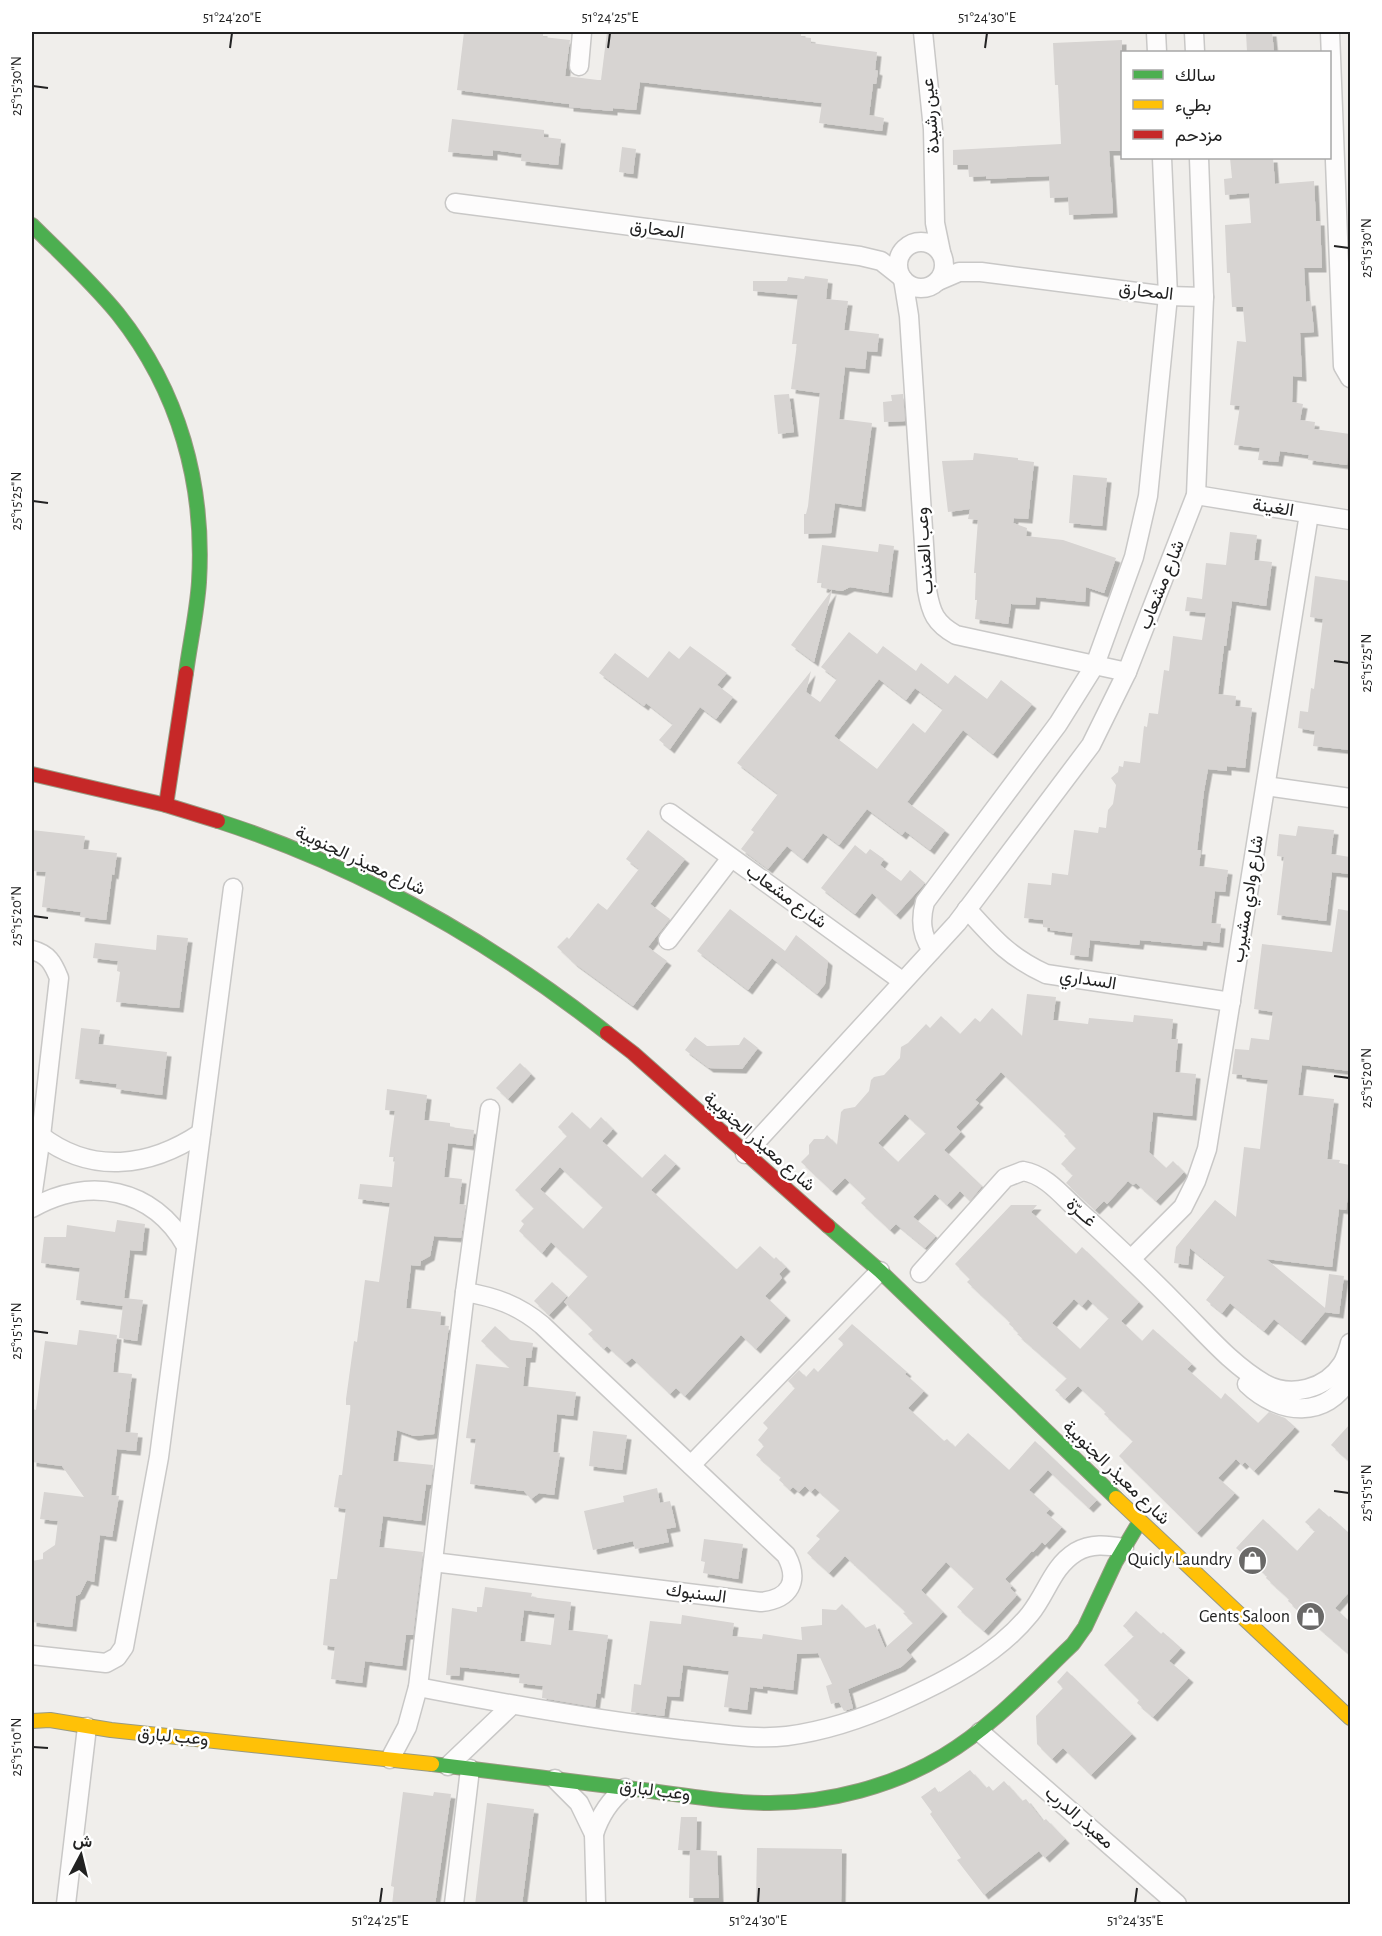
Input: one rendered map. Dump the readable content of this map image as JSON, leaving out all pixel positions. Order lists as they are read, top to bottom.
{
  "streets": {
    "street": [
      "عين رشيدة",
      "المحارق",
      "الغينة",
      "وعب العندب",
      "شارع مشعاب",
      "شارع معيذر الجنوبية",
      "شارع وادي مشيرب",
      "السداري",
      "غــرّة",
      "السنبوك",
      "وعب لبارق",
      "معيذر الدرب"
    ]
  },
  "crossings": [
    ["عين رشيدة", "المحارق"],
    ["عين رشيدة", "وعب العندب"],
    ["المحارق", "وعب العندب"],
    ["المحارق", "شارع مشعاب"],
    ["الغينة", "شارع مشعاب"],
    ["الغينة", "شارع وادي مشيرب"],
    ["وعب العندب", "شارع مشعاب"],
    ["شارع مشعاب", "شارع معيذر الجنوبية"],
    ["شارع مشعاب", "السداري"],
    ["شارع معيذر الجنوبية", "وعب لبارق"],
    ["شارع وادي مشيرب", "السداري"],
    ["شارع وادي مشيرب", "غــرّة"],
    ["وعب لبارق", "معيذر الدرب"]
  ],
  "places": {
    "shop": ["Quicly Laundry", "Gents Saloon"]
  },
  "legend": ["سالك", "بطيء", "مزدحم"],
  "north": "top",
  "coordinates": [
    "51°24'20\"E",
    "51°24'25\"E",
    "51°24'30\"E",
    "25°15'30\"N",
    "25°15'25\"N",
    "25°15'20\"N",
    "25°15'15\"N",
    "25°15'10\"N",
    "51°24'35\"E"
  ]
}
